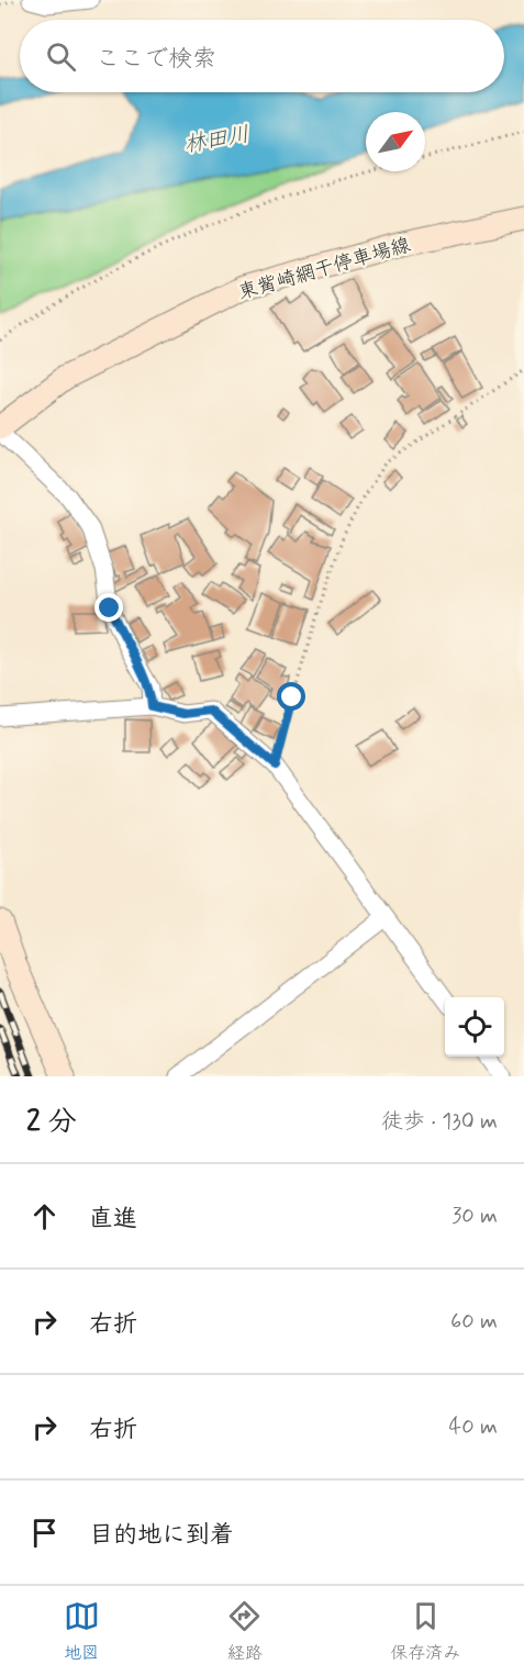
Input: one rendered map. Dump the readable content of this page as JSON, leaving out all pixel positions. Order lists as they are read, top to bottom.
{
  "streets": {
    "main road": ["東觜崎網干停車場線"]
  },
  "water": ["林田川"],
  "north": "top right",
  "page": {
    "search": "ここで検索",
    "heading": ["2 分", "徒歩 · 130 m"],
    "list": [
      ["直進", "30 m"],
      ["右折", "60 m"],
      ["右折", "40 m"],
      "目的地に到着"
    ],
    "nav": ["地図", "経路", "保存済み"]
  }
}
